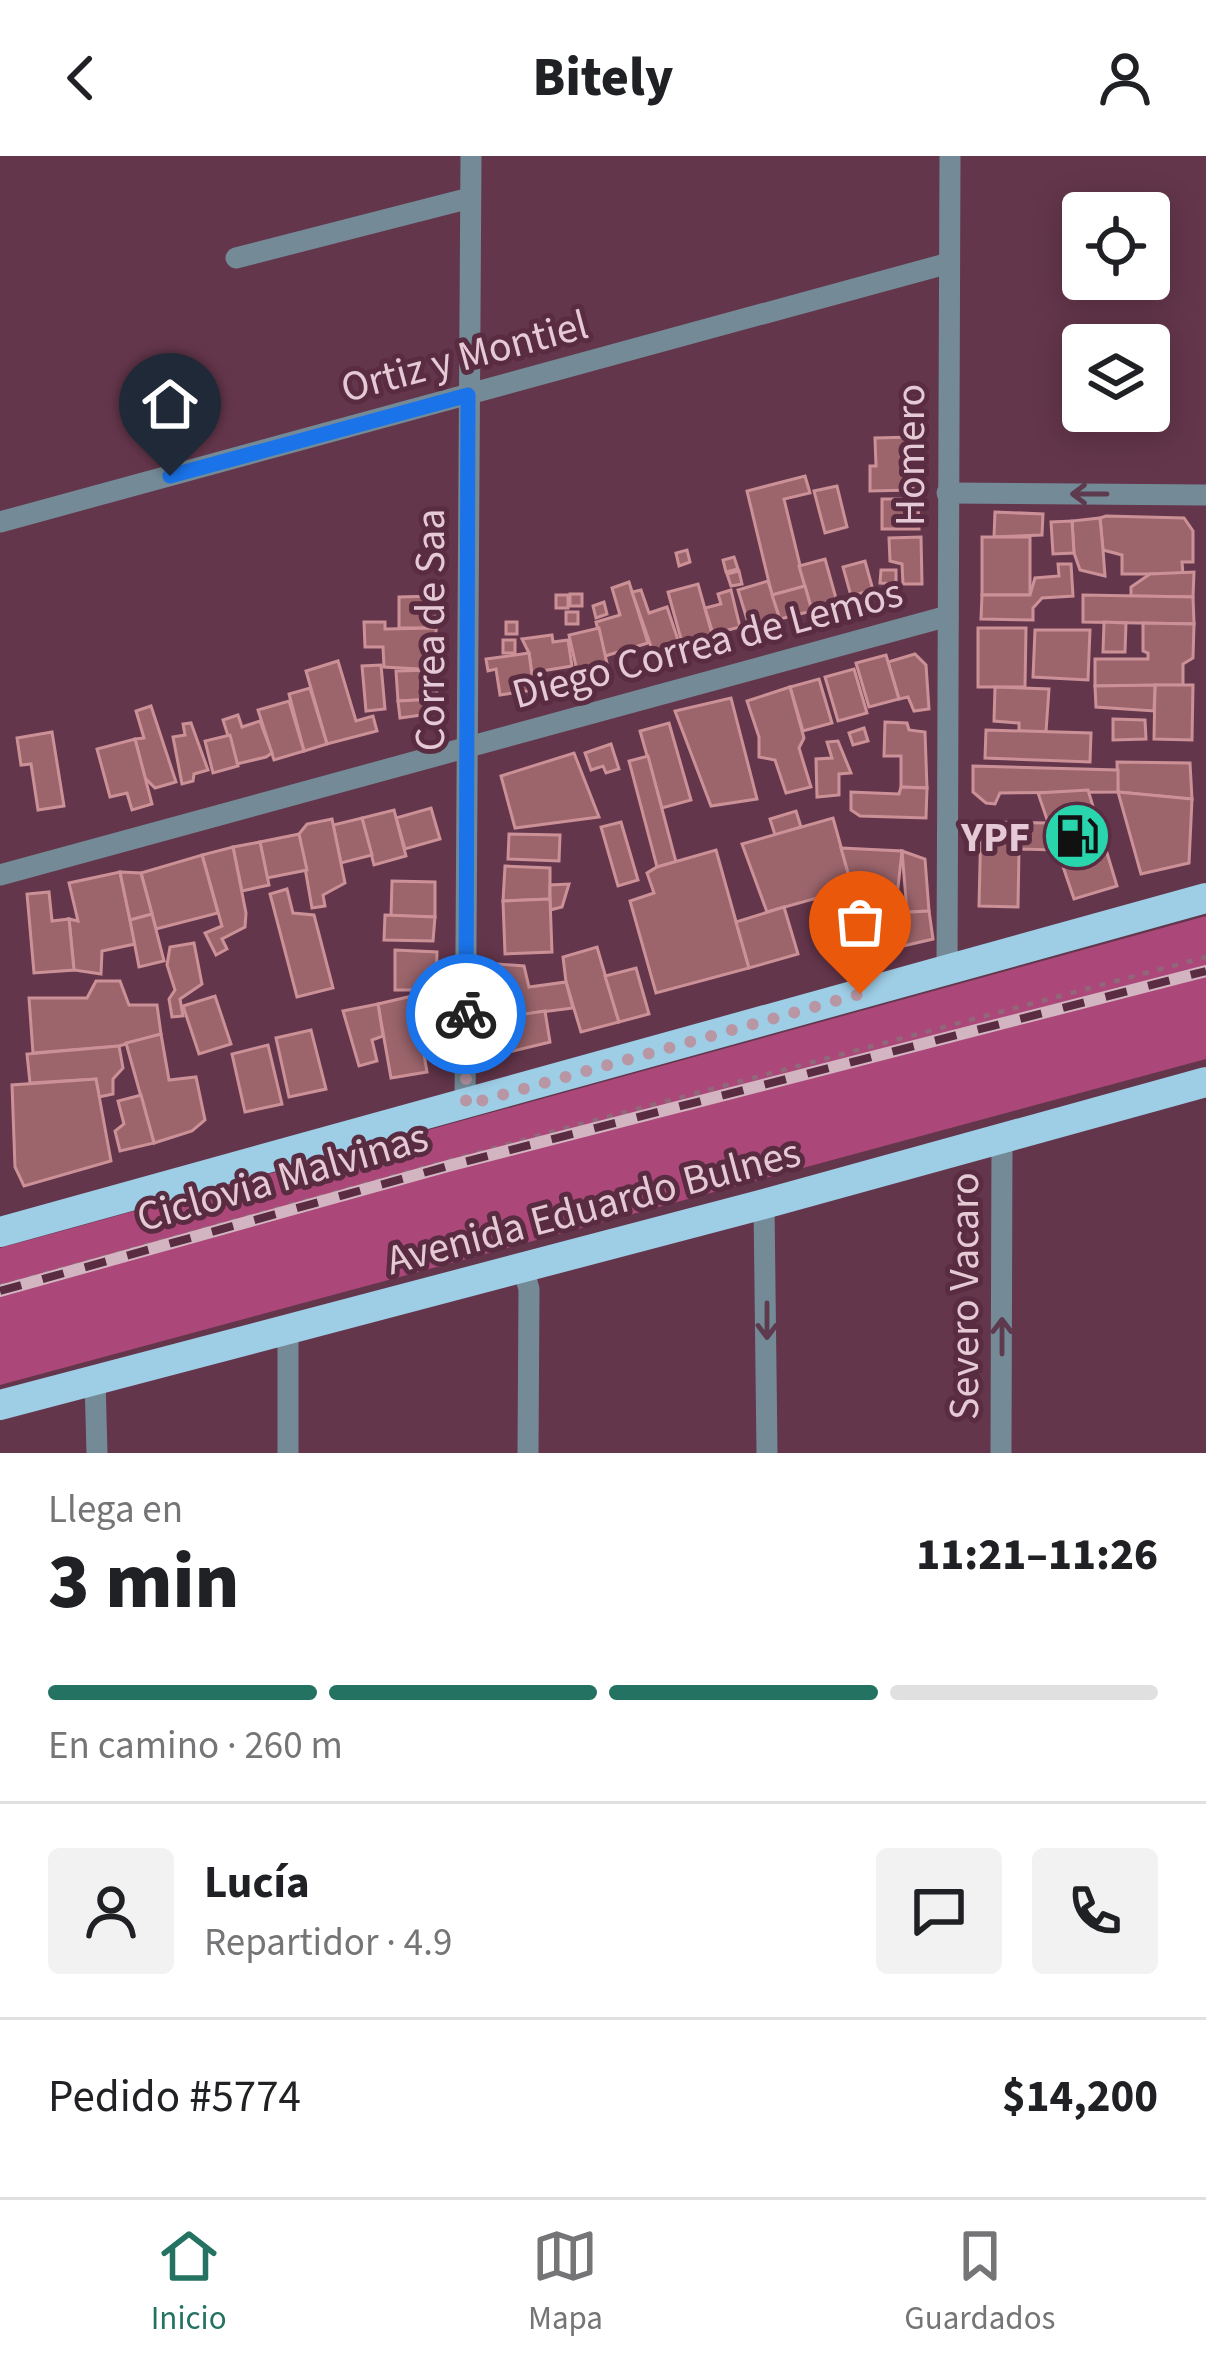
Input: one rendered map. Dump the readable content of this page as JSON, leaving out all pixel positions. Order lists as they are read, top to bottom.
{
  "streets": {
    "main road": ["Avenida Eduardo Bulnes"],
    "street": [
      "Ortiz y Montiel",
      "Homero",
      "Correa de Saa",
      "Diego Correa de Lemos",
      "Severo Vacaro"
    ],
    "path": ["Ciclovia Malvinas"]
  },
  "crossings": [
    ["Ortiz y Montiel", "Homero"],
    ["Ortiz y Montiel", "Correa de Saa"],
    ["Homero", "Diego Correa de Lemos"],
    ["Correa de Saa", "Diego Correa de Lemos"],
    ["Avenida Eduardo Bulnes", "Severo Vacaro"]
  ],
  "one_way": ["Severo Vacaro"],
  "places": {
    "fuel station": ["YPF"]
  },
  "page": {
    "header": "Bitely",
    "heading": ["3 min", "Llega en", "11:21–11:26"],
    "panel": [
      "Lucía",
      "Repartidor · 4.9",
      "Pedido #5774",
      "$14,200"
    ],
    "bar": "En camino · 260 m",
    "tabs": ["Inicio", "Mapa", "Guardados"]
  }
}
